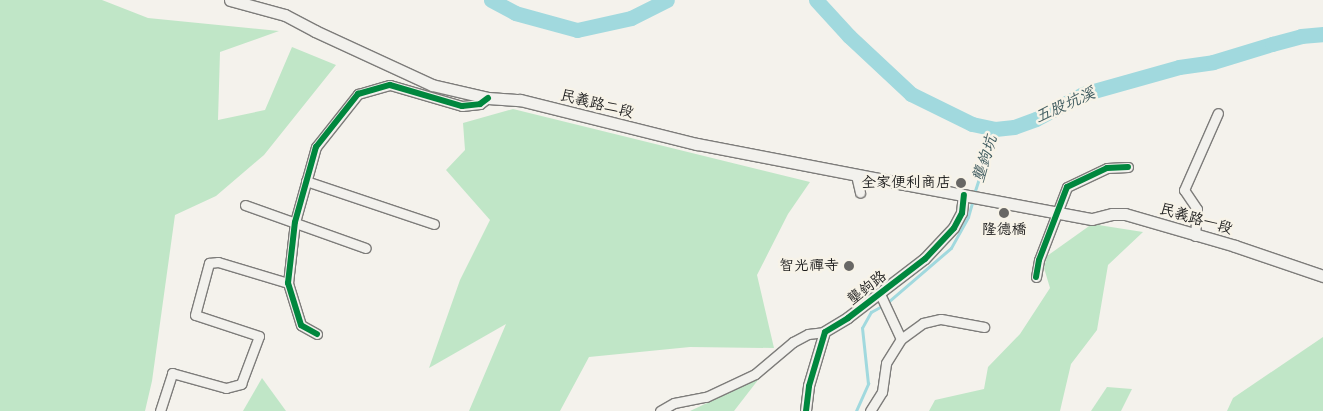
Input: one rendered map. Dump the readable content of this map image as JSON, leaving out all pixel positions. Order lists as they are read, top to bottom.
{
  "streets": {
    "main road": ["民義路二段", "民義路一段"],
    "street": ["壟鉤路"]
  },
  "crossings": [
    ["民義路二段", "民義路一段"],
    ["民義路二段", "壟鉤路"]
  ],
  "water": ["五股坑溪", "壟鉤坑"],
  "places": ["全家便利商店", "隆德橋", "智光禪寺"]
}
